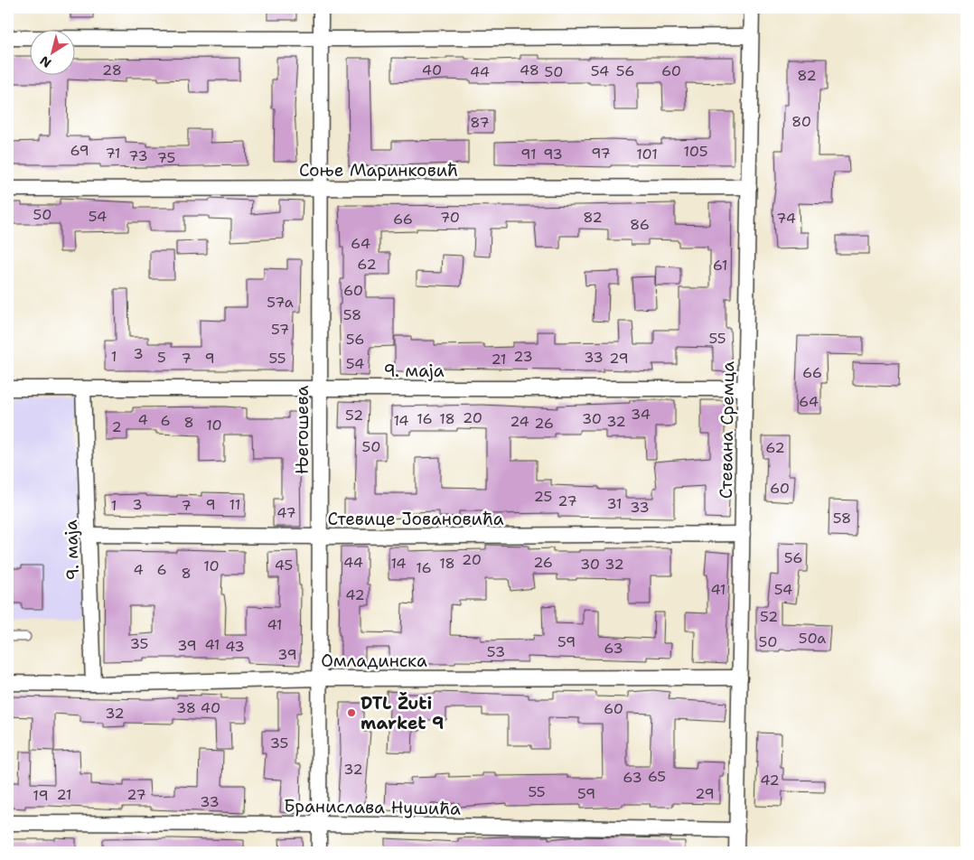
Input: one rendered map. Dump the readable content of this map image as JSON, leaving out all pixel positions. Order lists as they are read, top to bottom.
{
  "streets": {
    "street": [
      "Соње Маринковић",
      "9. маја",
      "Његошева",
      "Стевана Сремца",
      "Стевице Јовановића",
      "Омладинска",
      "Бранислава Нушића"
    ]
  },
  "crossings": [
    ["Соње Маринковић", "Његошева"],
    ["Соње Маринковић", "Стевана Сремца"],
    ["9. маја", "Његошева"],
    ["9. маја", "Стевана Сремца"],
    ["9. маја", "Стевице Јовановића"],
    ["9. маја", "Омладинска"],
    ["Његошева", "Стевице Јовановића"],
    ["Његошева", "Омладинска"],
    ["Његошева", "Бранислава Нушића"],
    ["Стевана Сремца", "Стевице Јовановића"],
    ["Стевана Сремца", "Омладинска"],
    ["Стевана Сремца", "Бранислава Нушића"]
  ],
  "places": ["DTL Žuti market 9"],
  "house_numbers": [
    "28",
    "40",
    "48",
    "54",
    "56",
    "60",
    "44",
    "50",
    "82",
    "80",
    "87",
    "69",
    "105",
    "71",
    "97",
    "91",
    "93",
    "101",
    "73",
    "75",
    "50",
    "54",
    "70",
    "82",
    "74",
    "66",
    "86",
    "64",
    "62",
    "61",
    "60",
    "57a",
    "58",
    "57",
    "55",
    "56",
    "3",
    "1",
    "23",
    "5",
    "33",
    "7",
    "9",
    "55",
    "29",
    "21",
    "54",
    "66",
    "64",
    "34",
    "52",
    "20",
    "16",
    "18",
    "30",
    "4",
    "6",
    "14",
    "24",
    "32",
    "8",
    "26",
    "10",
    "2",
    "50",
    "62",
    "60",
    "25",
    "27",
    "31",
    "3",
    "9",
    "11",
    "1",
    "7",
    "33",
    "47",
    "58",
    "56",
    "20",
    "44",
    "26",
    "14",
    "18",
    "30",
    "32",
    "45",
    "10",
    "16",
    "4",
    "6",
    "8",
    "41",
    "54",
    "42",
    "52",
    "41",
    "50a",
    "59",
    "50",
    "35",
    "41",
    "39",
    "43",
    "63",
    "53",
    "39",
    "38",
    "40",
    "60",
    "32",
    "35",
    "32",
    "65",
    "63",
    "42",
    "55",
    "59",
    "29",
    "21",
    "27",
    "19",
    "33"
  ],
  "north": "bottom left"
}
